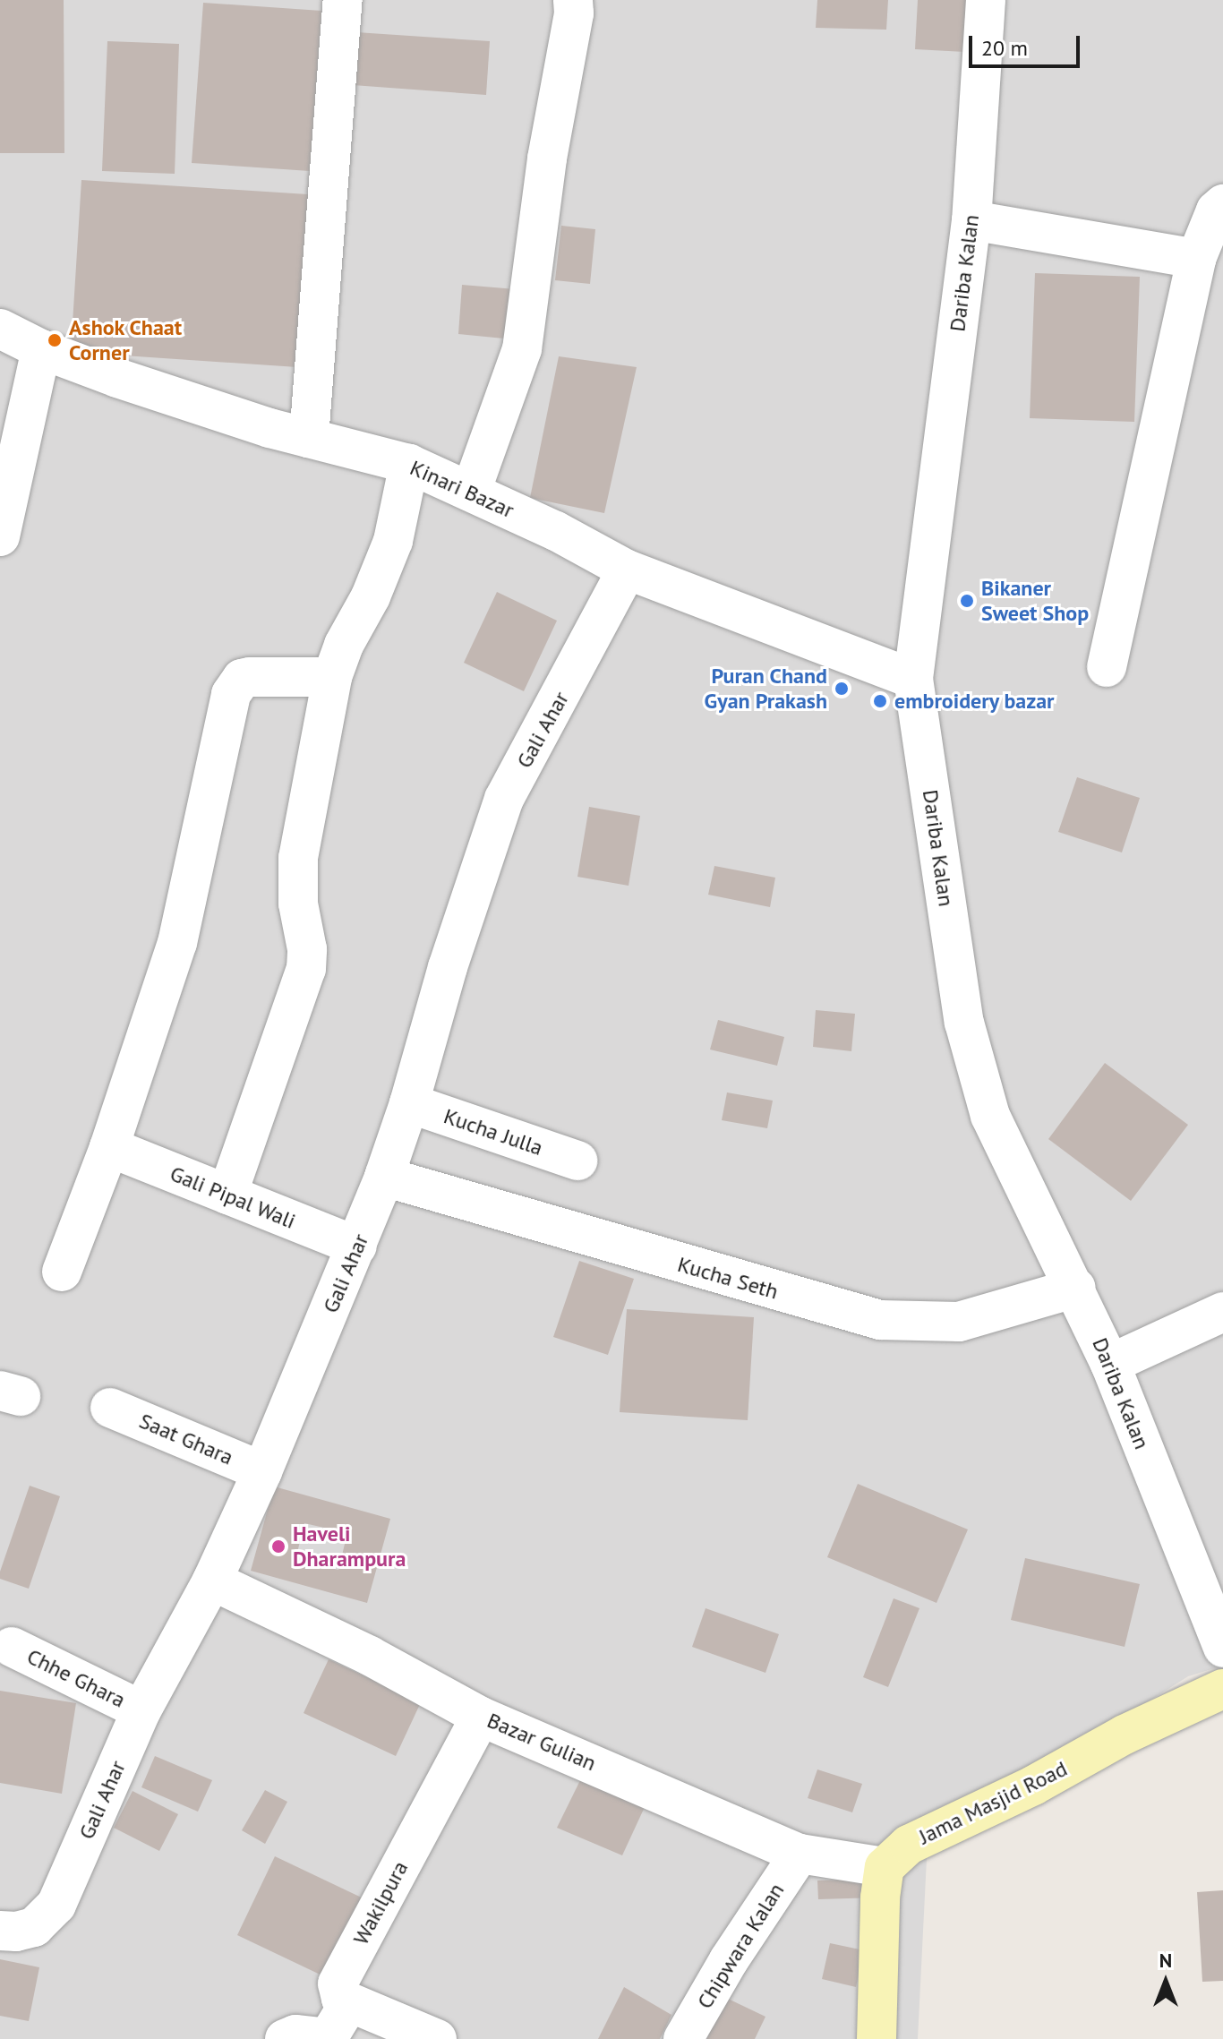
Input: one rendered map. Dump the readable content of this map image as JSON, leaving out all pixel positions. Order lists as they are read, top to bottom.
{
  "streets": {
    "street": [
      "Dariba Kalan",
      "Kinari Bazar",
      "Gali Ahar",
      "Kucha Julla",
      "Gali Pipal Wali",
      "Kucha Seth",
      "Saat Ghara",
      "Chhe Ghara",
      "Bazar Gulian",
      "Jama Masjid Road",
      "Wakilpura",
      "Chipwara Kalan"
    ]
  },
  "crossings": [
    ["Dariba Kalan", "Kinari Bazar"],
    ["Dariba Kalan", "Kucha Seth"],
    ["Kinari Bazar", "Gali Ahar"],
    ["Gali Ahar", "Kucha Julla"],
    ["Gali Ahar", "Gali Pipal Wali"],
    ["Gali Ahar", "Kucha Seth"],
    ["Gali Ahar", "Saat Ghara"],
    ["Gali Ahar", "Chhe Ghara"],
    ["Gali Ahar", "Bazar Gulian"],
    ["Bazar Gulian", "Jama Masjid Road"],
    ["Bazar Gulian", "Wakilpura"],
    ["Bazar Gulian", "Chipwara Kalan"]
  ],
  "places": [
    "Ashok Chaat Corner",
    "Bikaner Sweet Shop",
    "Puran Chand Gyan Prakash",
    "embroidery bazar",
    "Haveli Dharampura"
  ],
  "scale_bar": "20 m",
  "north": "top"
}
